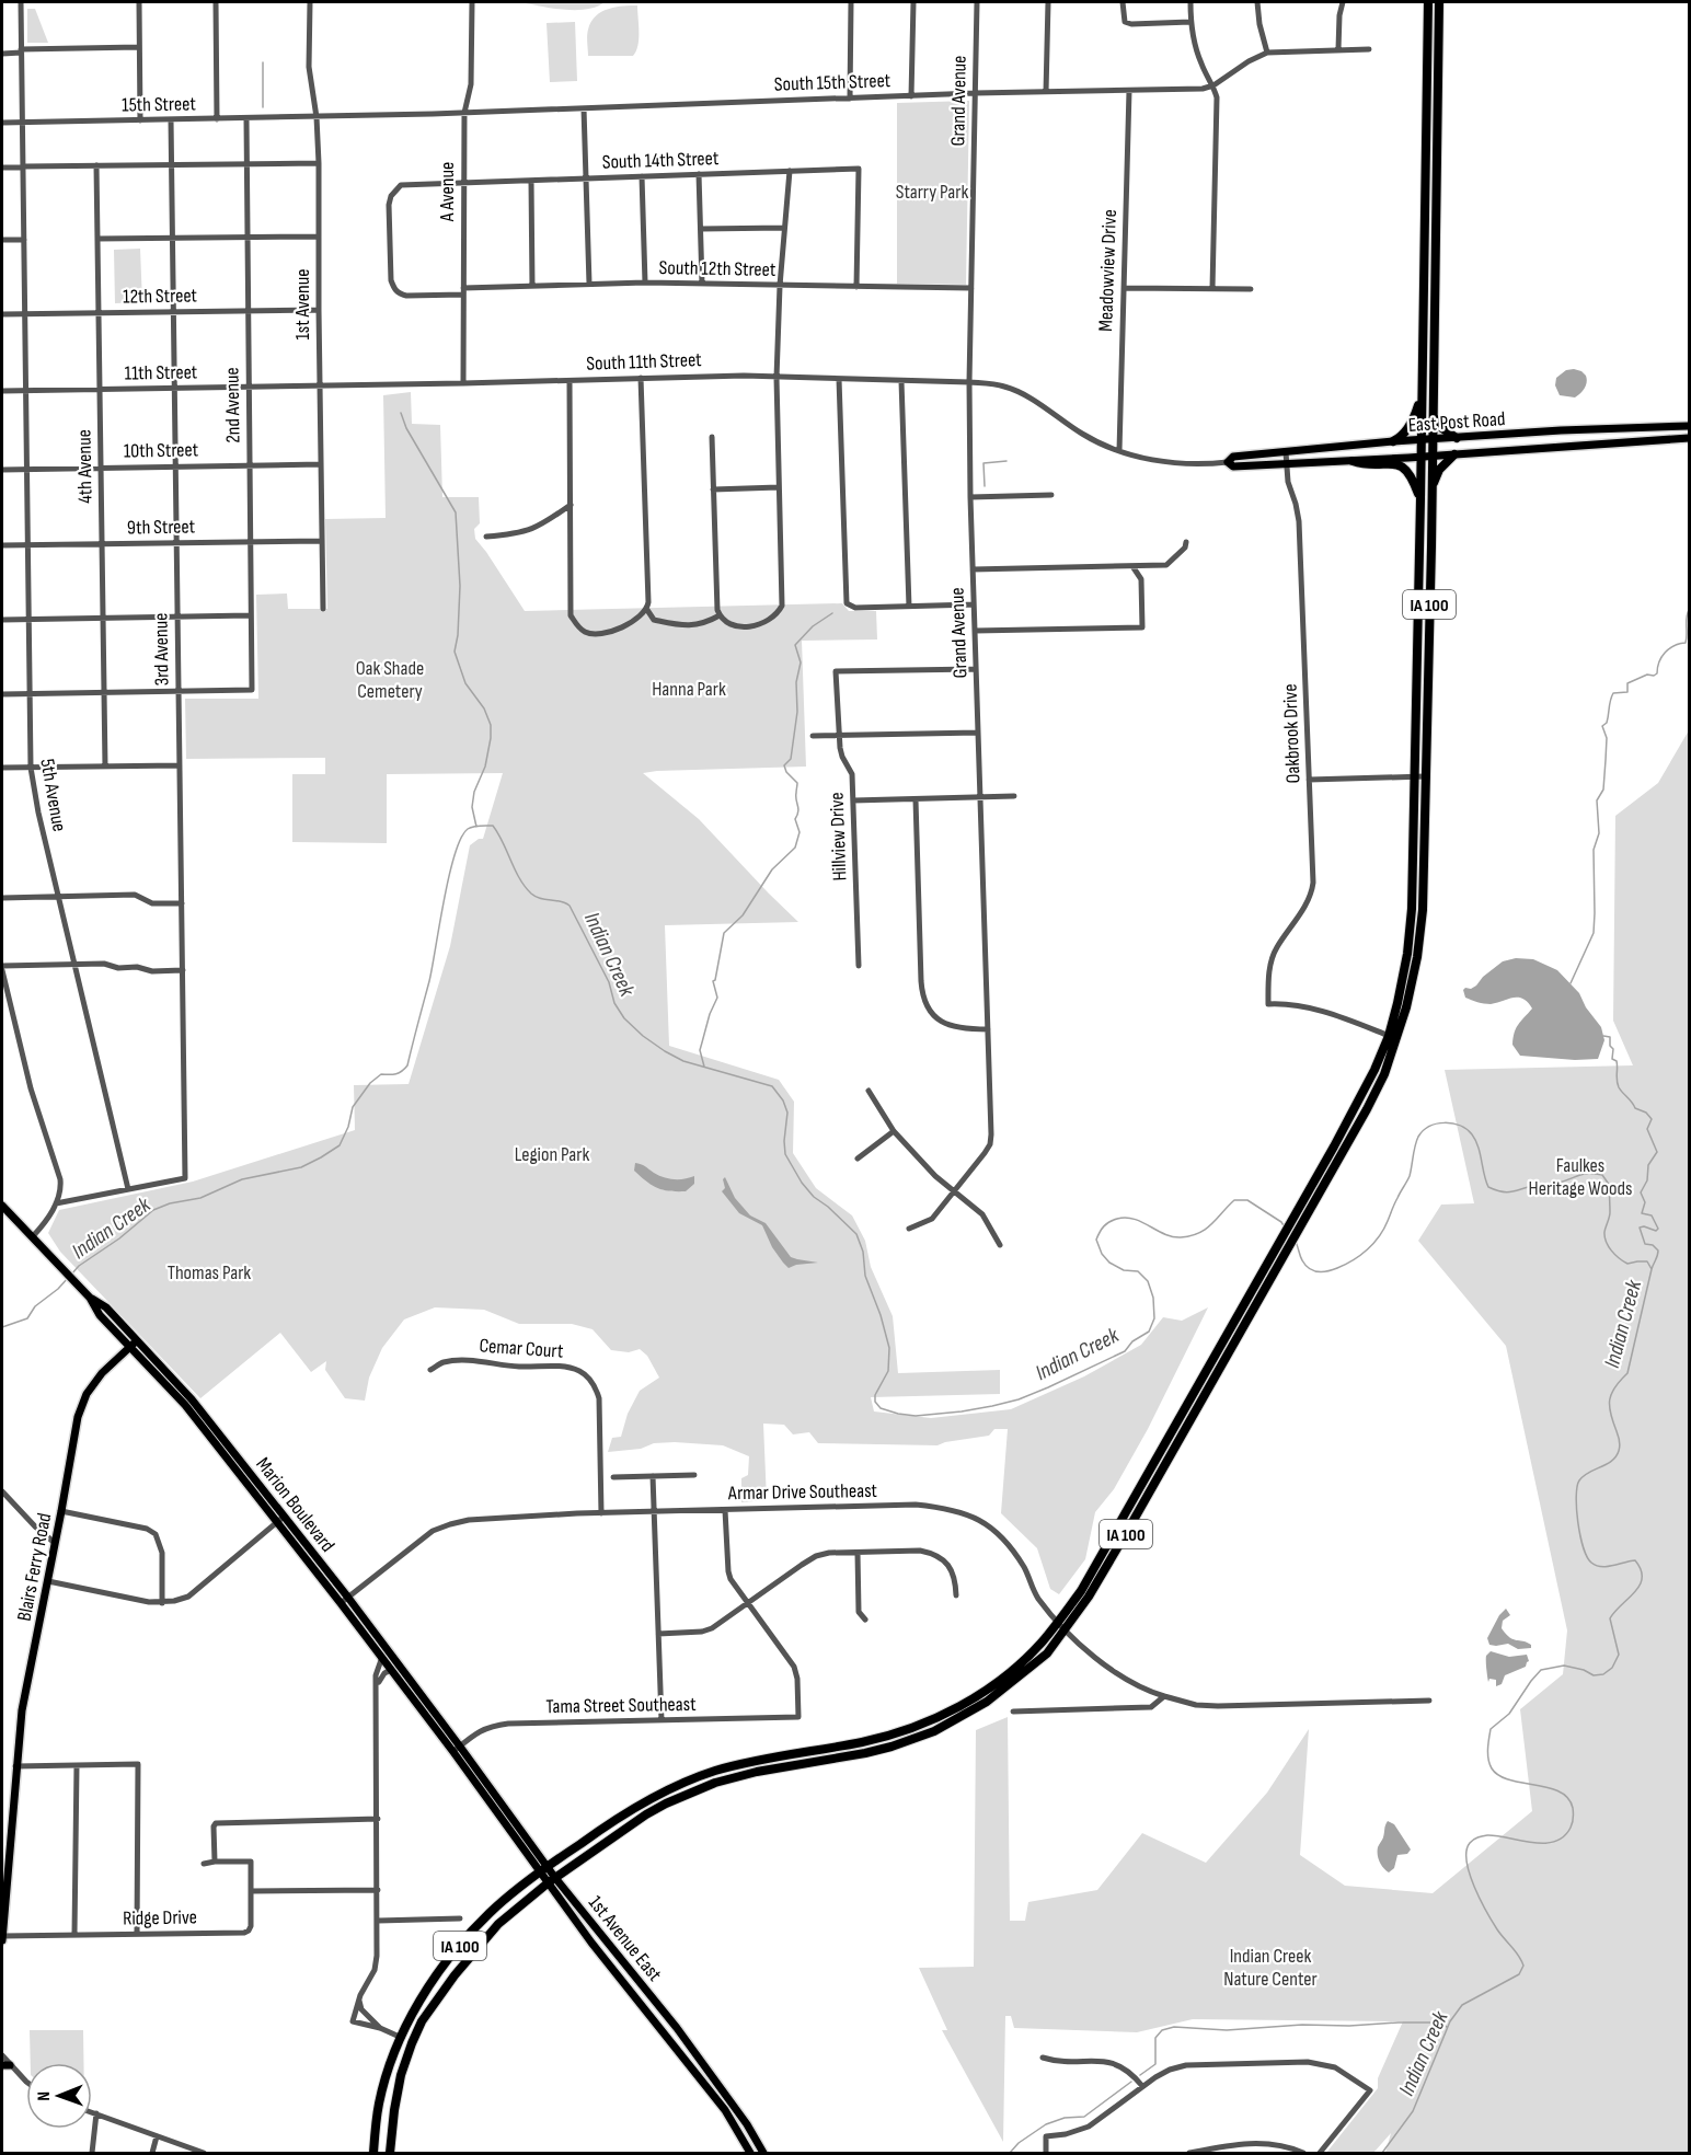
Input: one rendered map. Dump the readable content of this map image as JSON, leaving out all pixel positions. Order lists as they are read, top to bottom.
{
  "streets": {
    "highway": ["IA 100"],
    "main road": [
      "East Post Road",
      "Marion Boulevard",
      "Blairs Ferry Road",
      "1st Avenue East"
    ],
    "street": [
      "South 15th Street",
      "Grand Avenue",
      "15th Street",
      "South 14th Street",
      "A Avenue",
      "South 12th Street",
      "Meadowview Drive",
      "12th Street",
      "1st Avenue",
      "South 11th Street",
      "11th Street",
      "2nd Avenue",
      "10th Street",
      "4th Avenue",
      "9th Street",
      "3rd Avenue",
      "Oakbrook Drive",
      "5th Avenue",
      "Hillview Drive",
      "Cemar Court",
      "Armar Drive Southeast",
      "Tama Street Southeast",
      "Ridge Drive"
    ]
  },
  "crossings": [
    ["South 15th Street", "Grand Avenue"],
    ["South 15th Street", "15th Street"],
    ["South 15th Street", "A Avenue"],
    ["South 15th Street", "Meadowview Drive"],
    ["South 15th Street", "1st Avenue"],
    ["Grand Avenue", "South 12th Street"],
    ["Grand Avenue", "South 11th Street"],
    ["Grand Avenue", "East Post Road"],
    ["Grand Avenue", "Hillview Drive"],
    ["15th Street", "1st Avenue"],
    ["15th Street", "2nd Avenue"],
    ["15th Street", "3rd Avenue"],
    ["15th Street", "5th Avenue"],
    ["South 14th Street", "A Avenue"],
    ["South 14th Street", "South 12th Street"],
    ["A Avenue", "South 12th Street"],
    ["A Avenue", "South 11th Street"],
    ["Meadowview Drive", "East Post Road"],
    ["12th Street", "1st Avenue"],
    ["12th Street", "2nd Avenue"],
    ["12th Street", "4th Avenue"],
    ["12th Street", "3rd Avenue"],
    ["12th Street", "5th Avenue"],
    ["1st Avenue", "South 11th Street"],
    ["1st Avenue", "11th Street"],
    ["1st Avenue", "10th Street"],
    ["1st Avenue", "9th Street"],
    ["South 11th Street", "11th Street"],
    ["South 11th Street", "East Post Road"],
    ["11th Street", "2nd Avenue"],
    ["11th Street", "4th Avenue"],
    ["11th Street", "3rd Avenue"],
    ["11th Street", "5th Avenue"],
    ["2nd Avenue", "10th Street"],
    ["2nd Avenue", "9th Street"],
    ["2nd Avenue", "3rd Avenue"],
    ["East Post Road", "IA 100"],
    ["East Post Road", "Oakbrook Drive"],
    ["10th Street", "4th Avenue"],
    ["10th Street", "3rd Avenue"],
    ["10th Street", "5th Avenue"],
    ["4th Avenue", "9th Street"],
    ["9th Street", "3rd Avenue"],
    ["9th Street", "5th Avenue"],
    ["IA 100", "Oakbrook Drive"],
    ["IA 100", "Armar Drive Southeast"],
    ["IA 100", "1st Avenue East"],
    ["3rd Avenue", "5th Avenue"],
    ["Cemar Court", "Armar Drive Southeast"],
    ["Armar Drive Southeast", "Marion Boulevard"],
    ["Marion Boulevard", "Blairs Ferry Road"],
    ["Marion Boulevard", "Tama Street Southeast"],
    ["Marion Boulevard", "1st Avenue East"],
    ["Blairs Ferry Road", "Ridge Drive"],
    ["Tama Street Southeast", "1st Avenue East"]
  ],
  "water": ["Indian Creek"],
  "parks": [
    "Starry Park",
    "Oak Shade Cemetery",
    "Hanna Park",
    "Legion Park",
    "Faulkes Heritage Woods",
    "Thomas Park",
    "Indian Creek Nature Center"
  ],
  "north": "left"
}
